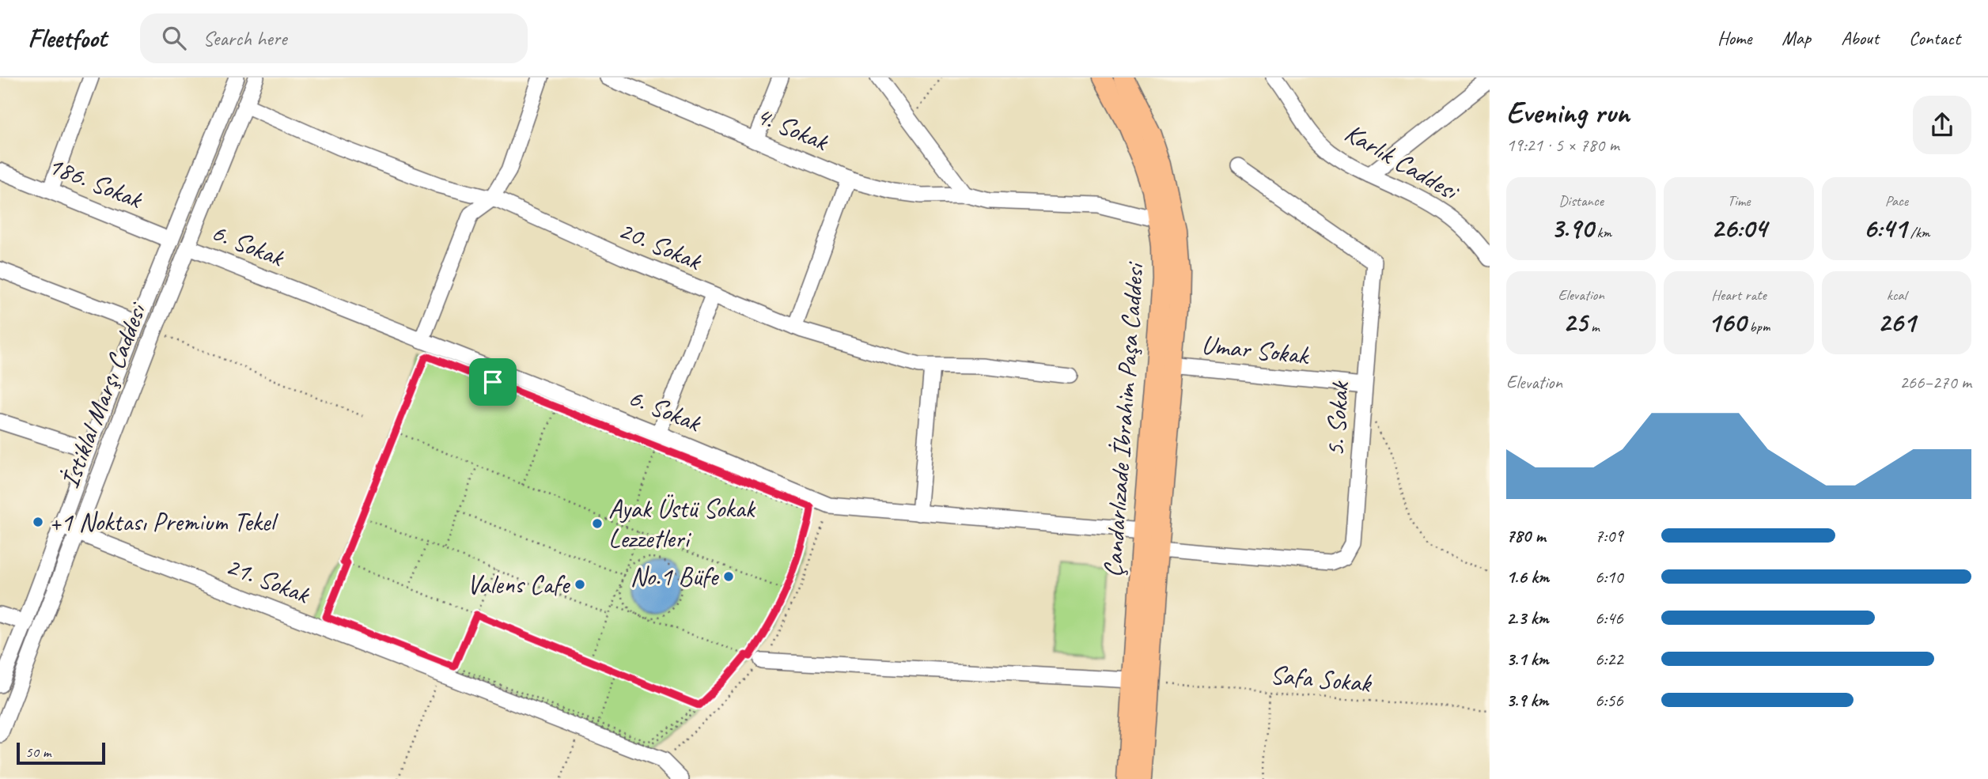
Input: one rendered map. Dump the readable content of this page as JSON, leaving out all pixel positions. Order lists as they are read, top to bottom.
{
  "streets": {
    "main road": ["Çandarlızade İbrahim Paşa Caddesi"],
    "street": [
      "4. Sokak",
      "Karlık Caddesi",
      "186. Sokak",
      "6. Sokak",
      "20. Sokak",
      "Umar Sokak",
      "İstiklal Marşı Caddesi",
      "5. Sokak",
      "21. Sokak"
    ],
    "path": ["Safa Sokak"]
  },
  "crossings": [
    ["4. Sokak", "Çandarlızade İbrahim Paşa Caddesi"],
    ["186. Sokak", "İstiklal Marşı Caddesi"],
    ["6. Sokak", "İstiklal Marşı Caddesi"],
    ["6. Sokak", "Çandarlızade İbrahim Paşa Caddesi"],
    ["20. Sokak", "İstiklal Marşı Caddesi"],
    ["Umar Sokak", "5. Sokak"],
    ["Umar Sokak", "Çandarlızade İbrahim Paşa Caddesi"],
    ["İstiklal Marşı Caddesi", "21. Sokak"],
    ["5. Sokak", "Çandarlızade İbrahim Paşa Caddesi"],
    ["Çandarlızade İbrahim Paşa Caddesi", "Safa Sokak"]
  ],
  "places": [
    "+1 Noktası Premium Tekel",
    "Ayak Üstü Sokak Lezzetleri",
    "No.1 Büfe",
    "Valens Cafe"
  ],
  "scale_bar": "50 m",
  "page": {
    "header": "Fleetfoot",
    "search": "Search here",
    "nav": [
      "Home",
      "Map",
      "About",
      "Contact"
    ],
    "heading": ["Evening run", "19:21 · 5 × 780 m"],
    "stats": [
      ["Distance", "3.90 km"],
      ["Time", "26:04"],
      ["Pace", "6:41 /km"],
      ["Elevation", "25 m"],
      ["Heart rate", "160 bpm"],
      ["kcal", "261"]
    ],
    "chart": ["Elevation", "266–270 m"],
    "list": [
      {
        "name": "780 m",
        "note": "7:09"
      },
      {
        "name": "1.6 km",
        "note": "6:10"
      },
      {
        "name": "2.3 km",
        "note": "6:46"
      },
      {
        "name": "3.1 km",
        "note": "6:22"
      },
      {
        "name": "3.9 km",
        "note": "6:56"
      }
    ],
    "scale": "50 m"
  }
}
